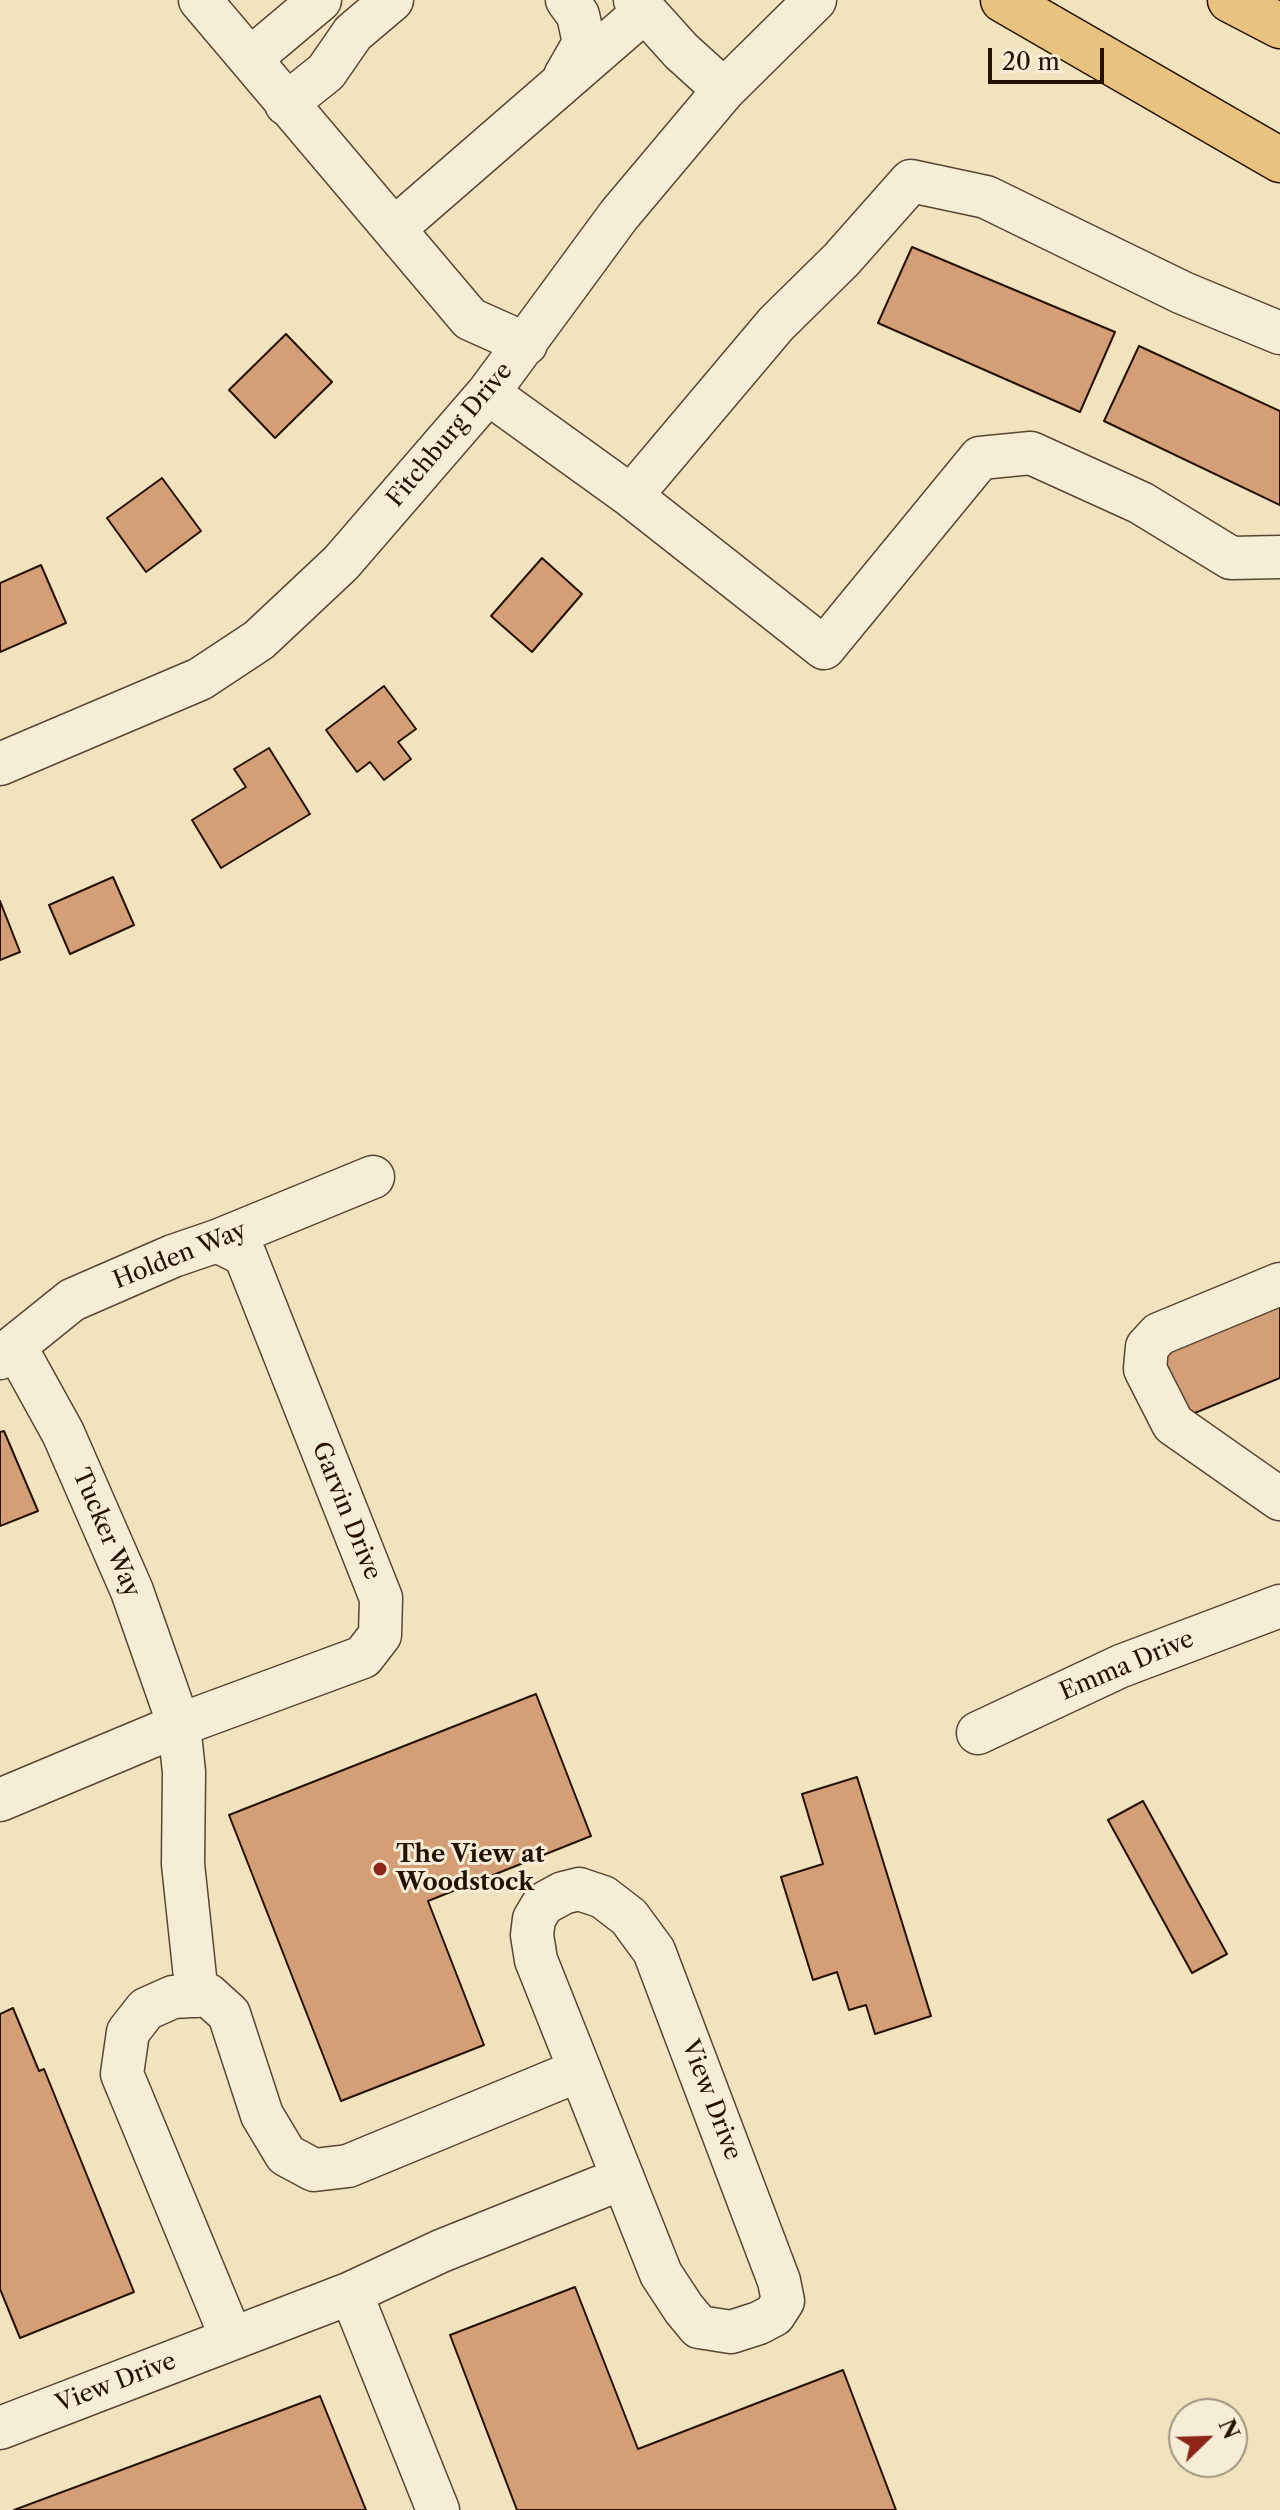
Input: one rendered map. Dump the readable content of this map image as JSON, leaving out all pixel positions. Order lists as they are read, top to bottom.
{
  "streets": {
    "street": [
      "Fitchburg Drive",
      "Holden Way",
      "Garvin Drive",
      "Tucker Way",
      "Emma Drive",
      "View Drive"
    ]
  },
  "crossings": [
    ["Holden Way", "Garvin Drive"],
    ["Holden Way", "Tucker Way"],
    ["Garvin Drive", "Tucker Way"]
  ],
  "places": ["The View at Woodstock"],
  "scale_bar": "20 m",
  "north": "top right"
}
